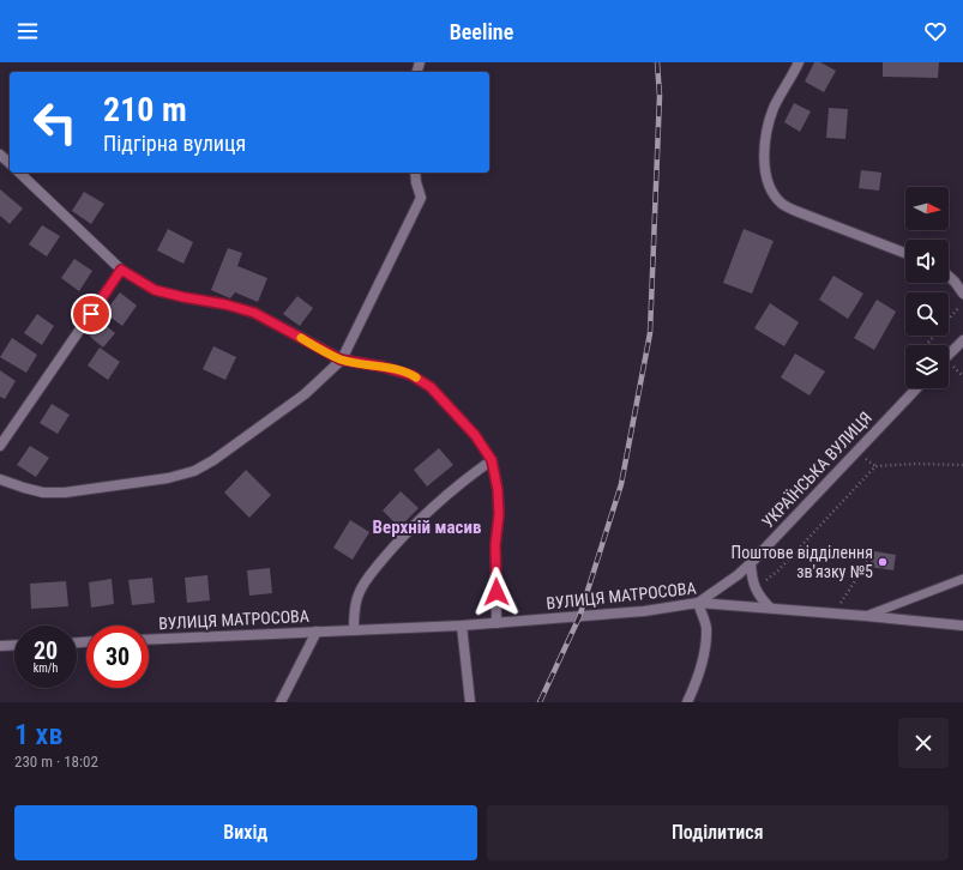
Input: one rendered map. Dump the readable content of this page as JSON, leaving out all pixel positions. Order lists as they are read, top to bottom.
{
  "streets": {
    "street": ["УКРАЇНСЬКА ВУЛИЦЯ", "ВУЛИЦЯ МАТРОСОВА"]
  },
  "crossings": [
    ["УКРАЇНСЬКА ВУЛИЦЯ", "ВУЛИЦЯ МАТРОСОВА"]
  ],
  "districts": ["Верхній масив"],
  "places": ["Поштове відділення зв'язку №5"],
  "north": "right",
  "page": {
    "header": "Beeline",
    "turn": ["210 m", "Підгірна вулиця"],
    "speed": "20 km/h",
    "limit": "30",
    "heading": ["1 хв", "230 m · 18:02"],
    "buttons": ["Вихід", "Поділитися"]
  }
}
